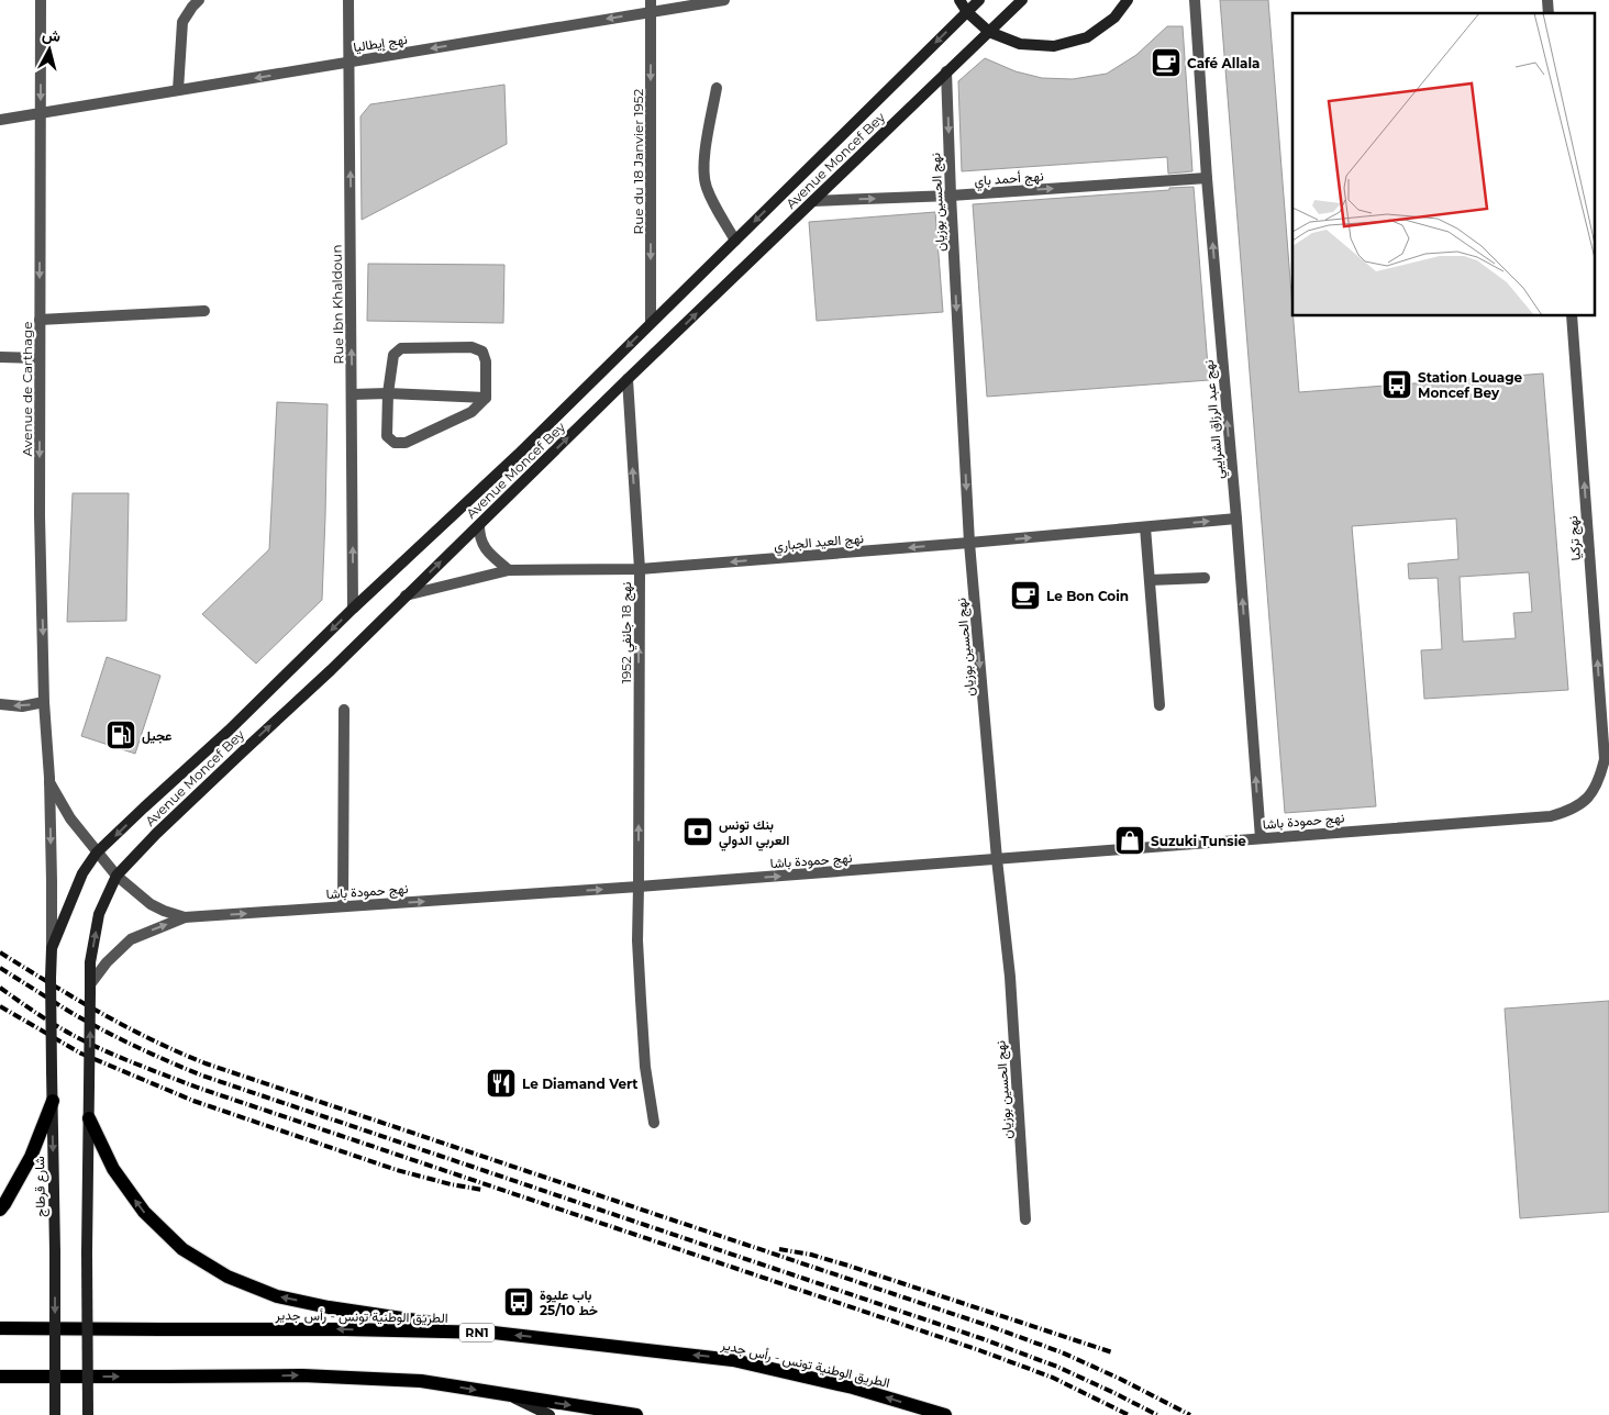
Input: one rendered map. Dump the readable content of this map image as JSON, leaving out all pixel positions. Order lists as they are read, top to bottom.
{
  "streets": {
    "main road": [
      "Avenue Moncef Bey",
      "شارع قرطاج",
      "الطريق الوطنية تونس - رأس جدير",
      "RN1"
    ],
    "street": [
      "نهج إيطاليا",
      "Rue du 18 Janvier 1952",
      "نهج أحمد باي",
      "نهج الحسين بوزيان",
      "Rue Ibn Khaldoun",
      "Avenue de Carthage",
      "نهج عبد الرزاق الشرايبي",
      "نهج تركيا",
      "نهج العيد الجباري",
      "نهج 18 جانفي 1952",
      "نهج حمودة باشا"
    ]
  },
  "crossings": [
    ["نهج إيطاليا", "Rue du 18 Janvier 1952"],
    ["نهج إيطاليا", "Rue Ibn Khaldoun"],
    ["نهج إيطاليا", "Avenue de Carthage"],
    ["Avenue Moncef Bey", "Rue du 18 Janvier 1952"],
    ["Avenue Moncef Bey", "نهج أحمد باي"],
    ["Avenue Moncef Bey", "نهج الحسين بوزيان"],
    ["Avenue Moncef Bey", "Rue Ibn Khaldoun"],
    ["Avenue Moncef Bey", "نهج العيد الجباري"],
    ["Avenue Moncef Bey", "نهج 18 جانفي 1952"],
    ["Avenue Moncef Bey", "نهج حمودة باشا"],
    ["Avenue Moncef Bey", "شارع قرطاج"],
    ["نهج أحمد باي", "نهج الحسين بوزيان"],
    ["نهج أحمد باي", "نهج عبد الرزاق الشرايبي"],
    ["نهج الحسين بوزيان", "نهج العيد الجباري"],
    ["نهج الحسين بوزيان", "نهج حمودة باشا"],
    ["Avenue de Carthage", "نهج حمودة باشا"],
    ["Avenue de Carthage", "شارع قرطاج"],
    ["نهج عبد الرزاق الشرايبي", "نهج العيد الجباري"],
    ["نهج عبد الرزاق الشرايبي", "نهج حمودة باشا"],
    ["نهج تركيا", "نهج حمودة باشا"],
    ["نهج العيد الجباري", "نهج 18 جانفي 1952"],
    ["نهج 18 جانفي 1952", "نهج حمودة باشا"],
    ["نهج حمودة باشا", "شارع قرطاج"]
  ],
  "one_way": [
    "نهج إيطاليا",
    "نهج أحمد باي",
    "نهج الحسين بوزيان",
    "Rue Ibn Khaldoun",
    "Avenue de Carthage",
    "نهج عبد الرزاق الشرايبي",
    "نهج تركيا",
    "نهج 18 جانفي 1952",
    "نهج حمودة باشا",
    "شارع قرطاج"
  ],
  "places": {
    "cafe": ["Café Allala", "Le Bon Coin"],
    "bus stop": ["Station Louage Moncef Bey", "باب عليوة خط 25/10"],
    "fuel station": ["عجيل"],
    "bank": ["بنك تونس العربي الدولي"],
    "shop": ["Suzuki Tunsie"],
    "restaurant": ["Le Diamand Vert"]
  },
  "north": "top"
}
